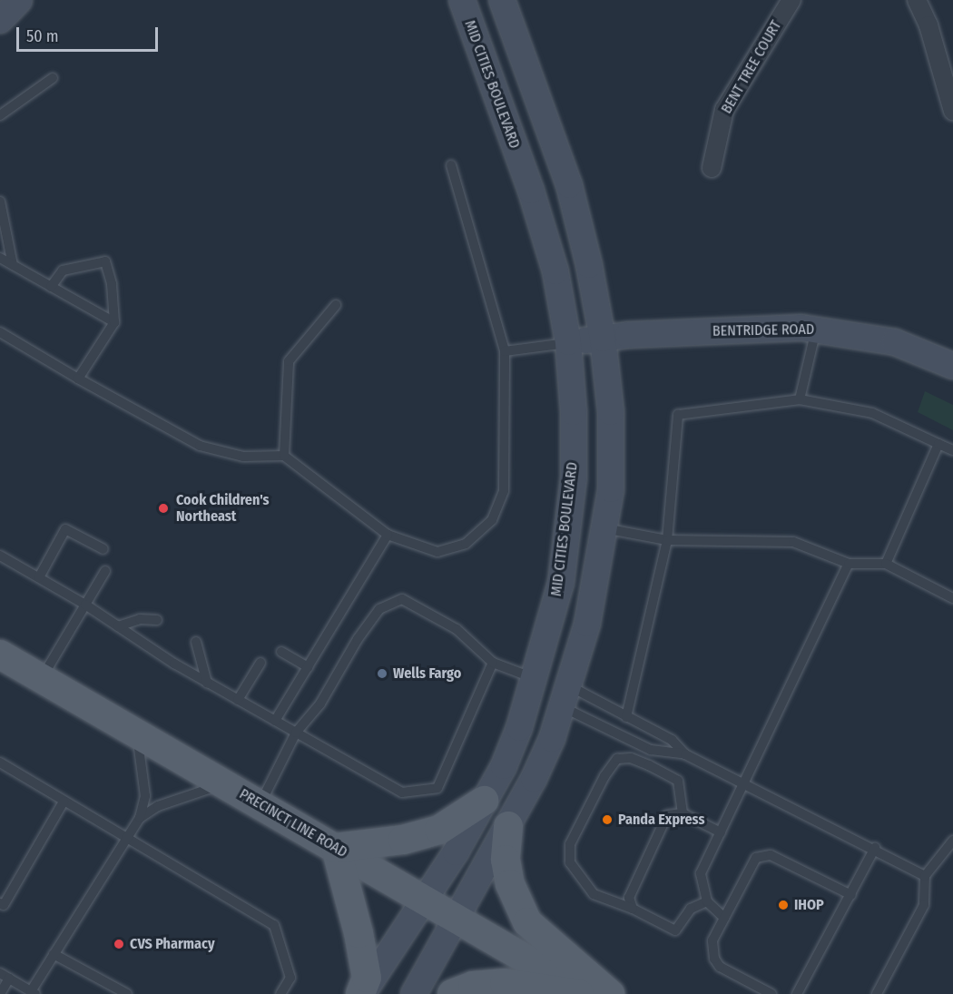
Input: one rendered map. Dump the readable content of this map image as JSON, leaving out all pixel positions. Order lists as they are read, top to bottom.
{
  "streets": {
    "main road": ["MID CITIES BOULEVARD", "BENTRIDGE ROAD", "PRECINCT LINE ROAD"],
    "street": ["BENT TREE COURT"]
  },
  "crossings": [
    ["MID CITIES BOULEVARD", "BENTRIDGE ROAD"],
    ["MID CITIES BOULEVARD", "PRECINCT LINE ROAD"]
  ],
  "places": [
    "Cook Children's Northeast",
    "Wells Fargo",
    "Panda Express",
    "IHOP",
    "CVS Pharmacy"
  ],
  "scale_bar": "50 m"
}
